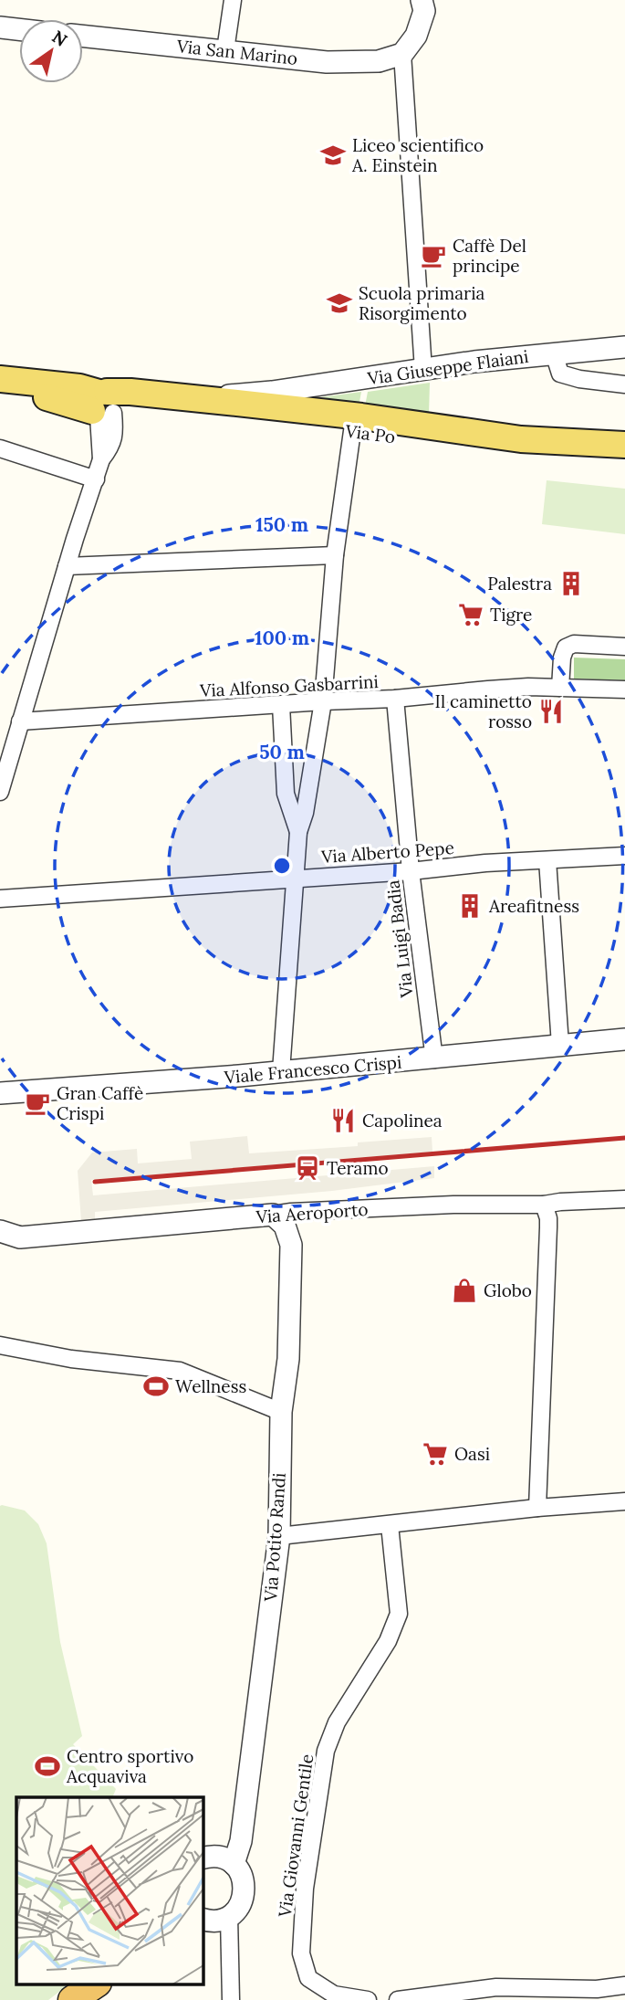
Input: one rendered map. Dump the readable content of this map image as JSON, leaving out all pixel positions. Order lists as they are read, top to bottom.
{
  "streets": {
    "main road": ["Via Giuseppe Flaiani", "Via Po"],
    "street": [
      "Via San Marino",
      "Via Alfonso Gasbarrini",
      "Via Alberto Pepe",
      "Via Luigi Badia",
      "Viale Francesco Crispi",
      "Via Aeroporto",
      "Via Potito Randi",
      "Via Giovanni Gentile"
    ]
  },
  "crossings": [
    ["Via Giuseppe Flaiani", "Via Po"],
    ["Via Alfonso Gasbarrini", "Via Luigi Badia"],
    ["Via Alberto Pepe", "Via Luigi Badia"],
    ["Via Luigi Badia", "Viale Francesco Crispi"],
    ["Via Aeroporto", "Via Potito Randi"]
  ],
  "places": {
    "school or university": ["Liceo scientifico A. Einstein", "Scuola primaria Risorgimento"],
    "cafe": ["Caffè Del principe", "Gran Caffè Crispi"],
    "building": ["Palestra", "Areafitness"],
    "supermarket": ["Tigre", "Oasi"],
    "restaurant": ["Il caminetto rosso", "Capolinea"],
    "station": ["Teramo"],
    "shop": ["Globo"],
    "sports": ["Wellness", "Centro sportivo Acquaviva"]
  },
  "north": "top right",
  "rings": ["150 m", "100 m", "50 m"]
}
